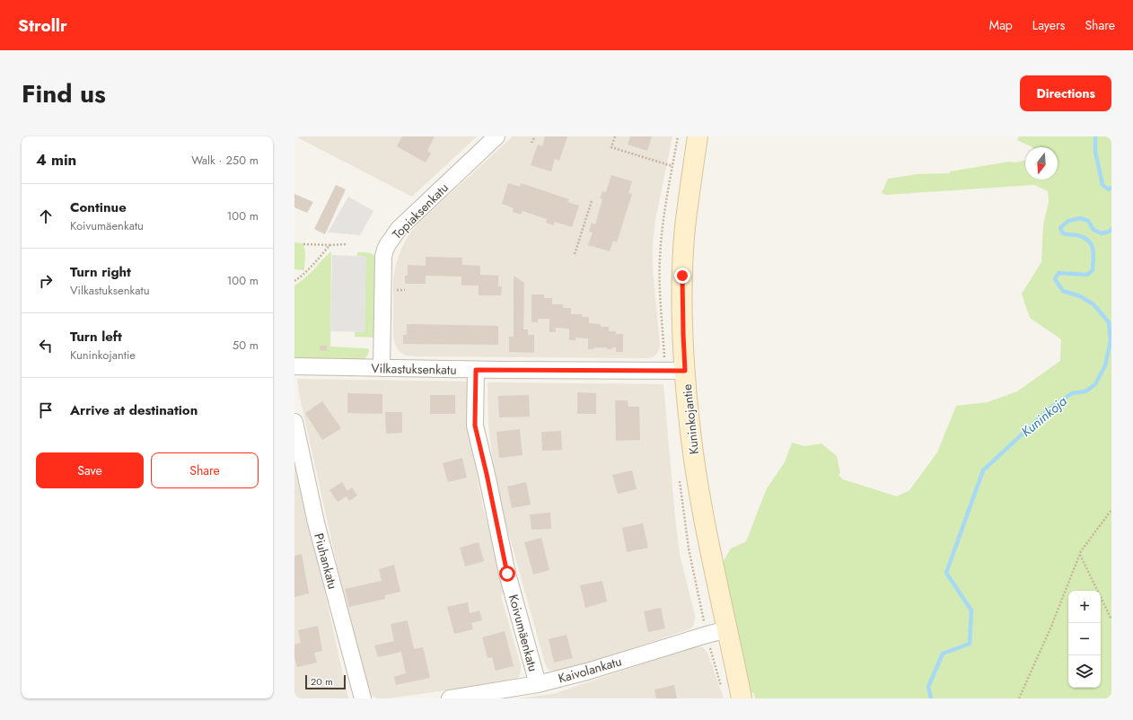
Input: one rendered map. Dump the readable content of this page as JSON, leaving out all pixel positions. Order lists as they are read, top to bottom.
{
  "streets": {
    "main road": ["Kuninkojantie"],
    "street": [
      "Topiaksenkatu",
      "Vilkastuksenkatu",
      "Piuhankatu",
      "Koivumäenkatu",
      "Kaivolankatu"
    ]
  },
  "crossings": [
    ["Topiaksenkatu", "Vilkastuksenkatu"],
    ["Vilkastuksenkatu", "Kuninkojantie"],
    ["Vilkastuksenkatu", "Koivumäenkatu"],
    ["Kuninkojantie", "Kaivolankatu"],
    ["Koivumäenkatu", "Kaivolankatu"]
  ],
  "water": ["Kuninkoja"],
  "scale_bar": "20 m",
  "north": "bottom",
  "page": {
    "header": "Strollr",
    "nav": ["Map", "Layers", "Share"],
    "title": "Find us",
    "buttons": [
      "Directions",
      ["Save", "Share"]
    ],
    "heading": ["4 min", "Walk · 250 m"],
    "list": [
      ["Continue", "Koivumäenkatu", "100 m"],
      ["Turn right", "Vilkastuksenkatu", "100 m"],
      ["Turn left", "Kuninkojantie", "50 m"],
      "Arrive at destination"
    ],
    "map_buttons": ["+", "−"],
    "scale": "20 m"
  }
}
